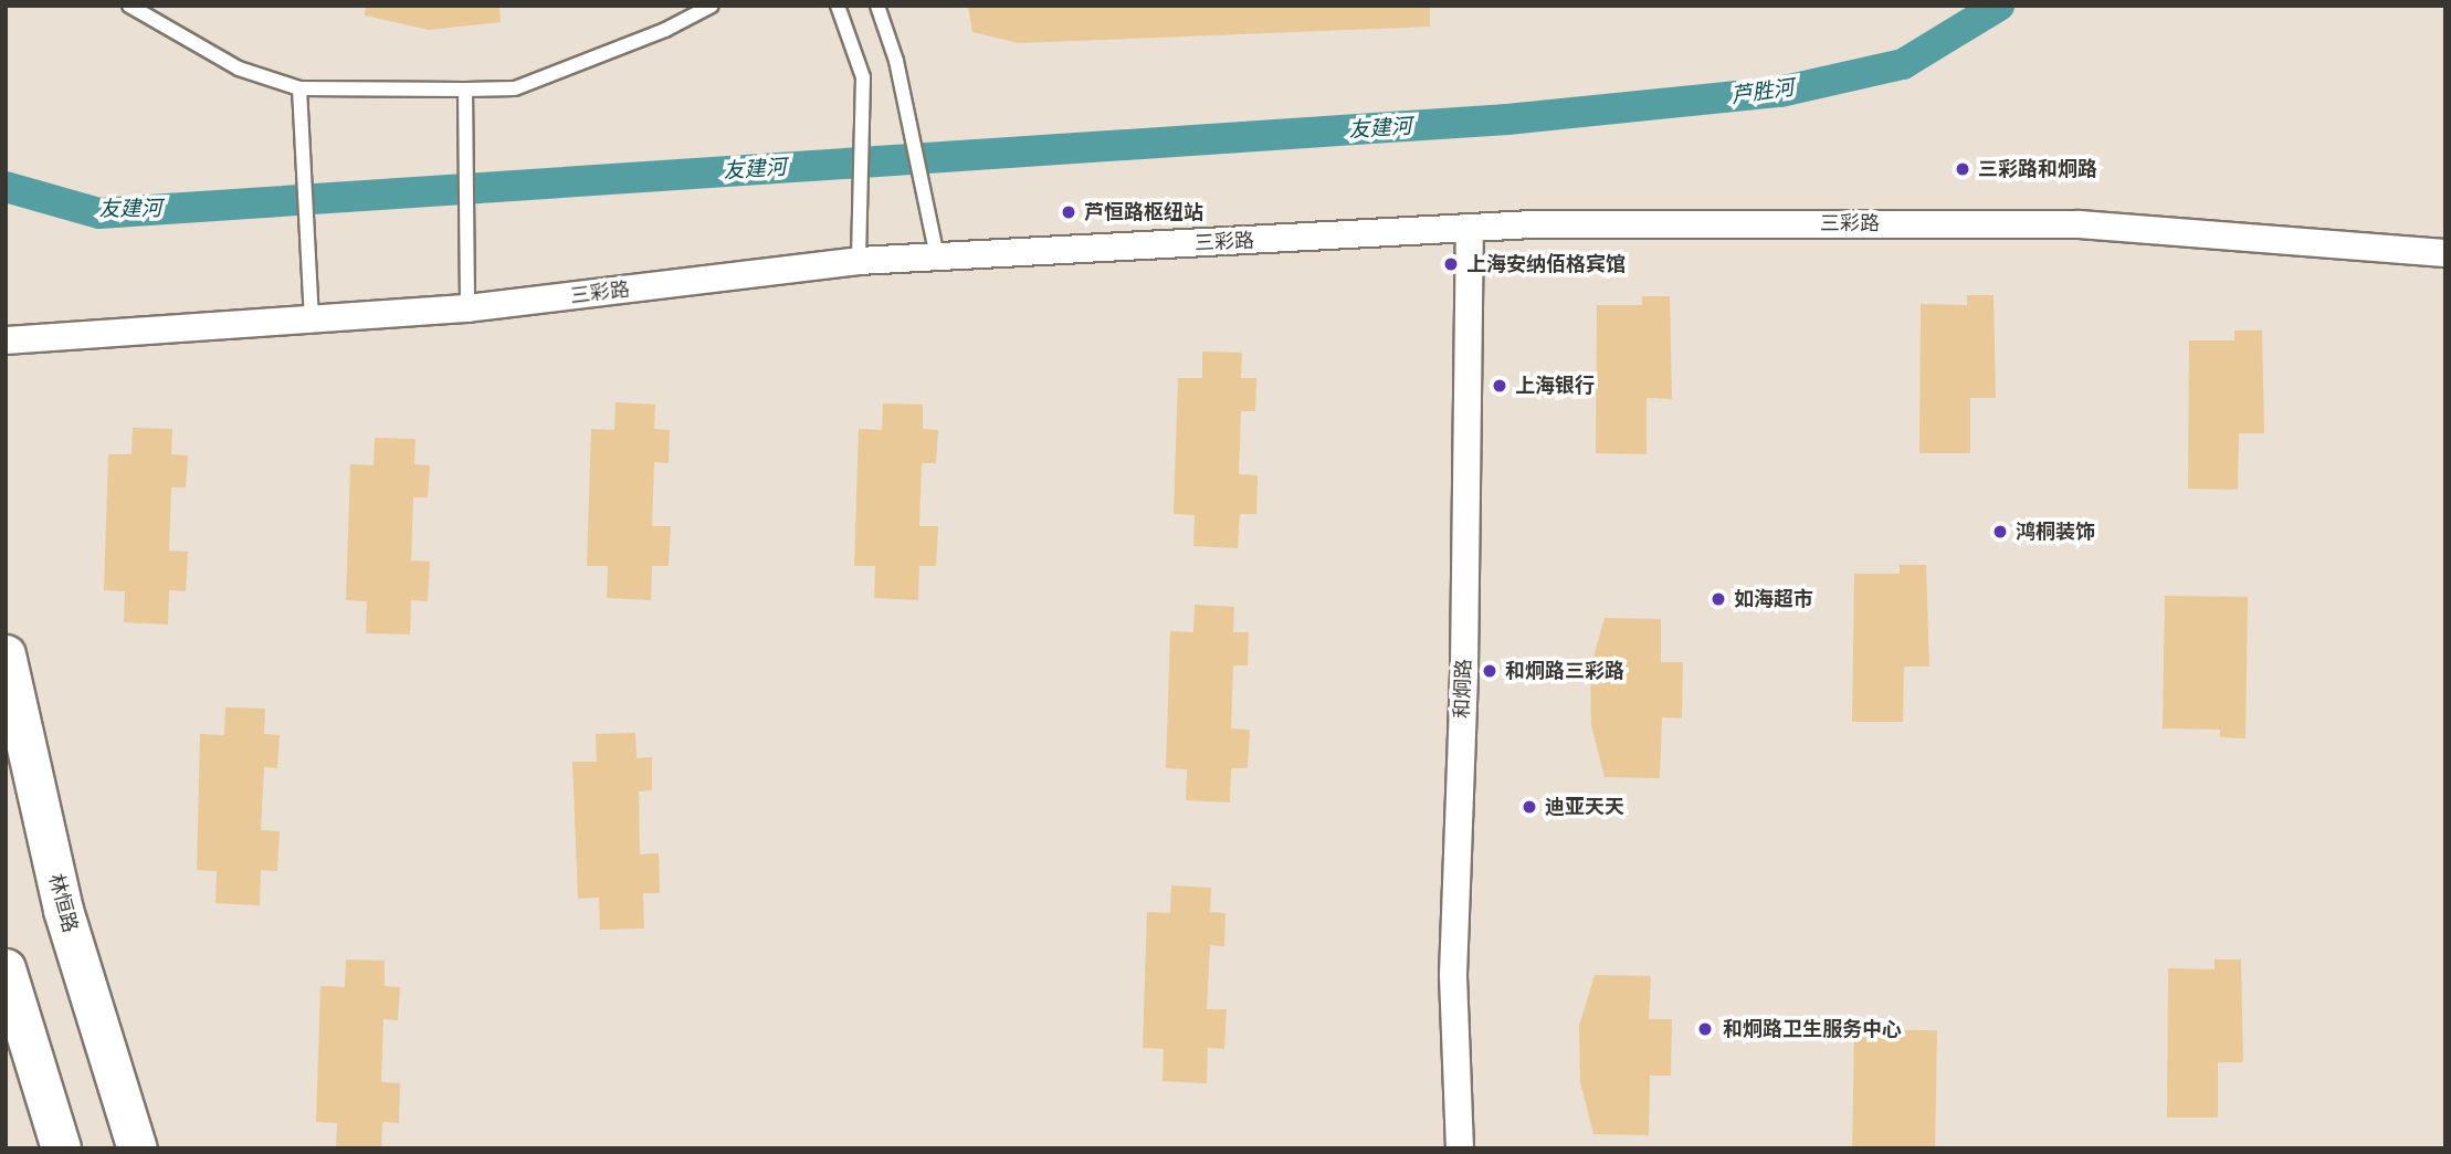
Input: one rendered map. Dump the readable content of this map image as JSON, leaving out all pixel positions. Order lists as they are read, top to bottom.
{
  "streets": {
    "main road": ["林恒路"],
    "street": ["三彩路", "和炯路"]
  },
  "crossings": [
    ["三彩路", "和炯路"]
  ],
  "water": ["芦胜河", "友建河"],
  "places": [
    "三彩路和炯路",
    "芦恒路枢纽站",
    "上海安纳佰格宾馆",
    "上海银行",
    "鸿桐装饰",
    "如海超市",
    "和炯路三彩路",
    "迪亚天天",
    "和炯路卫生服务中心"
  ]
}
